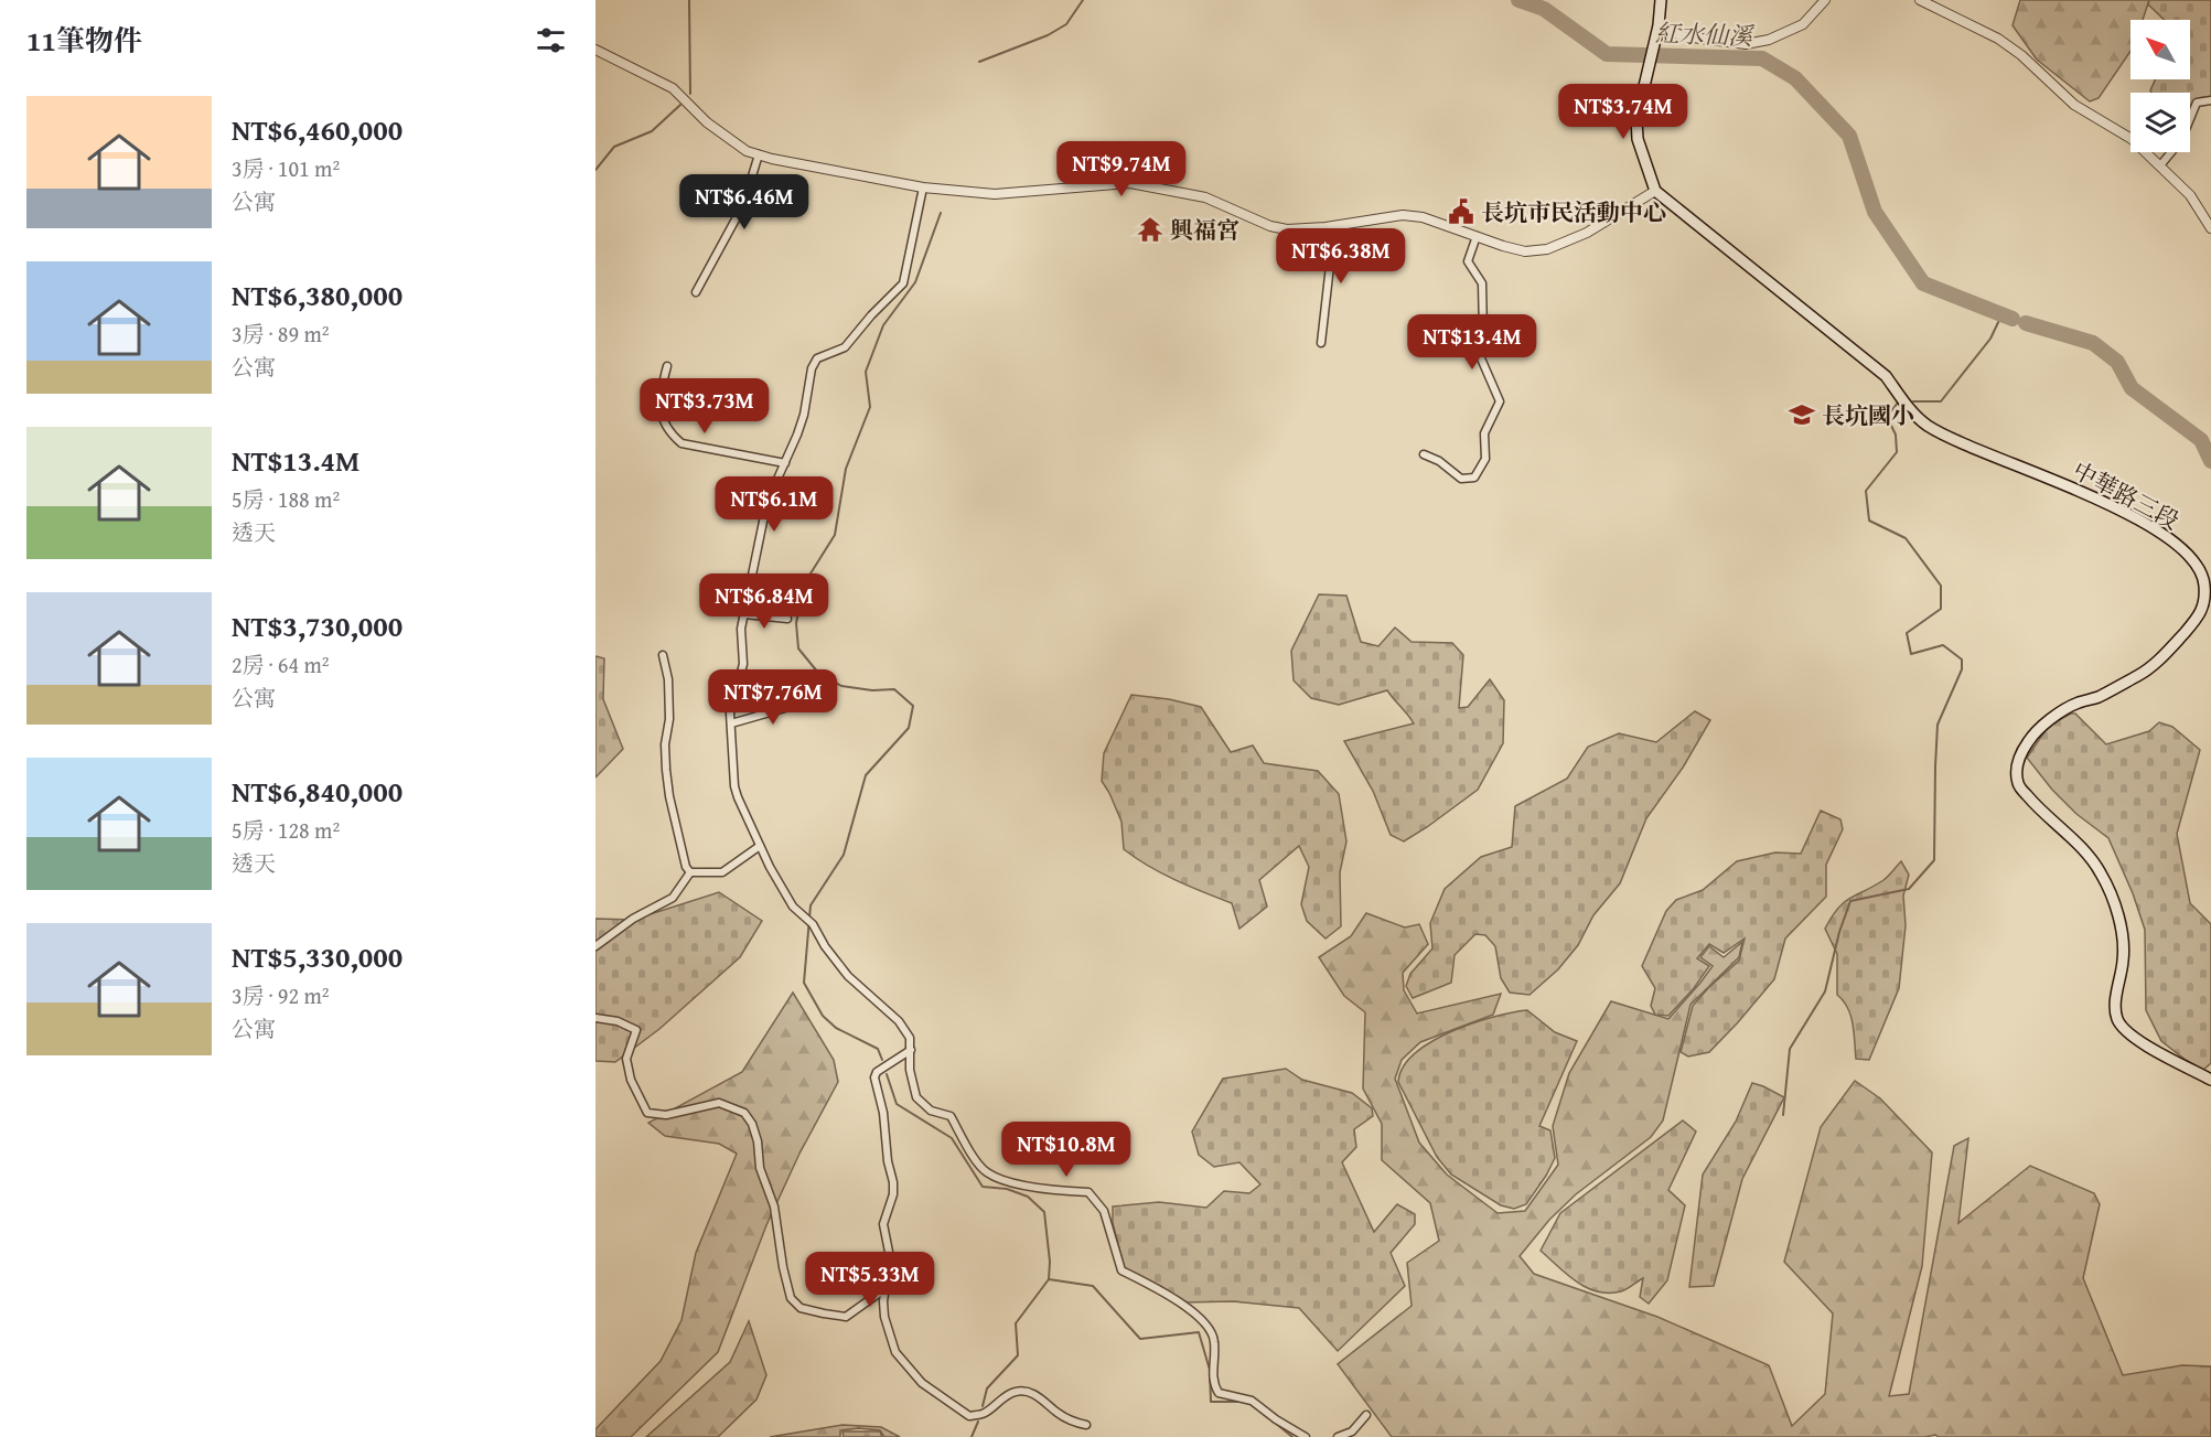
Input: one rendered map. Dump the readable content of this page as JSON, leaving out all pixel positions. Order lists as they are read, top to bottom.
{
  "streets": {
    "main road": ["中華路三段"]
  },
  "water": ["紅水仙溪"],
  "places": {
    "public building": ["長坑市民活動中心"],
    "temple": ["興福宮"],
    "school or university": ["長坑國小"]
  },
  "north": "top left",
  "page": {
    "heading": "11筆物件",
    "list": [
      {
        "name": "NT$6,460,000",
        "note": "3房 · 101 m² · 公寓"
      },
      {
        "name": "NT$6,380,000",
        "note": "3房 · 89 m² · 公寓"
      },
      {
        "name": "NT$13.4M",
        "note": "5房 · 188 m² · 透天"
      },
      {
        "name": "NT$3,730,000",
        "note": "2房 · 64 m² · 公寓"
      },
      {
        "name": "NT$6,840,000",
        "note": "5房 · 128 m² · 透天"
      },
      {
        "name": "NT$5,330,000",
        "note": "3房 · 92 m² · 公寓"
      }
    ],
    "price": [
      "NT$3.74M",
      "NT$9.74M",
      "NT$6.46M",
      "NT$6.38M",
      "NT$13.4M",
      "NT$3.73M",
      "NT$6.1M",
      "NT$6.84M",
      "NT$7.76M",
      "NT$10.8M",
      "NT$5.33M"
    ]
  }
}
